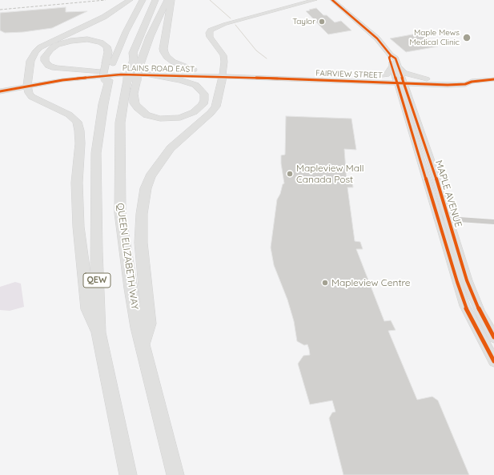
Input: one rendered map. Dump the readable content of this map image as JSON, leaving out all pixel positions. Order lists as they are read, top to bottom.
{
  "streets": {
    "highway": ["QUEEN ELIZABETH WAY", "QEW"],
    "main road": ["PLAINS ROAD EAST", "FAIRVIEW STREET", "MAPLE AVENUE"]
  },
  "crossings": [
    ["PLAINS ROAD EAST", "FAIRVIEW STREET"],
    ["FAIRVIEW STREET", "MAPLE AVENUE"]
  ],
  "places": [
    "Taylor",
    "Maple Mews Medical Clinic",
    "Mapleview Mall Canada Post",
    "Mapleview Centre"
  ]
}
